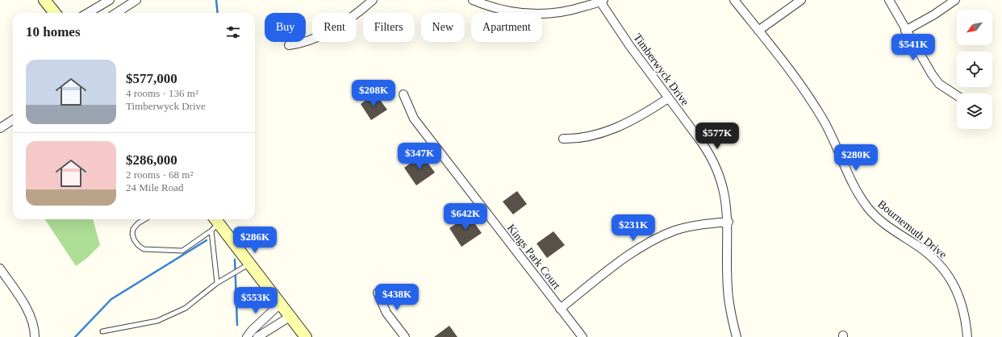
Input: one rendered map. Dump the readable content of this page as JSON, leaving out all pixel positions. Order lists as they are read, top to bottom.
{
  "streets": {
    "street": ["Timberwyck Drive", "Bournemuth Drive", "Kings Park Court"]
  },
  "north": "bottom left",
  "page": {
    "chip": [
      "Buy",
      "Rent",
      "Filters",
      "New",
      "Apartment"
    ],
    "heading": "10 homes",
    "price": [
      "$541K",
      "$208K",
      "$577K",
      "$347K",
      "$280K",
      "$642K",
      "$231K",
      "$286K",
      "$438K",
      "$553K"
    ],
    "list": [
      {
        "name": "$577,000",
        "note": "4 rooms · 136 m² · Timberwyck Drive"
      },
      {
        "name": "$286,000",
        "note": "2 rooms · 68 m² · 24 Mile Road"
      }
    ]
  }
}
